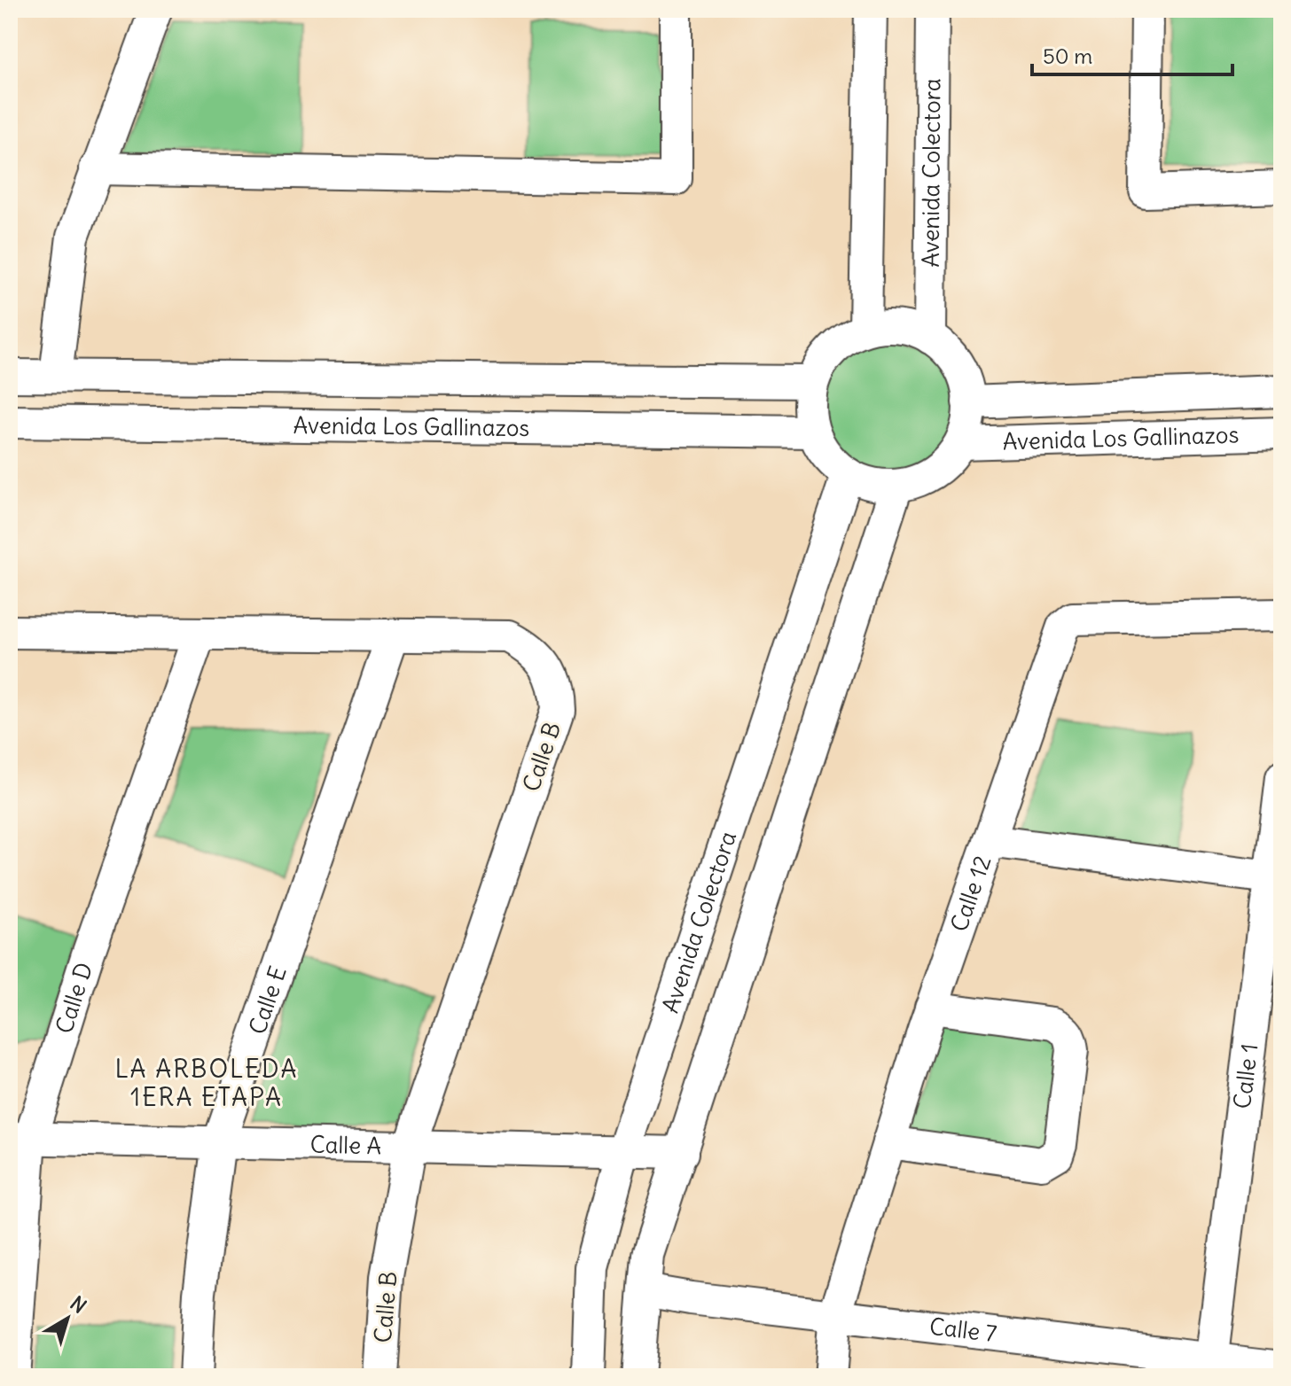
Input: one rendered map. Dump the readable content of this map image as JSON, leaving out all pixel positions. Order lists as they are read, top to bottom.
{
  "streets": {
    "street": [
      "Avenida Colectora",
      "Avenida Los Gallinazos",
      "Calle B",
      "Calle 12",
      "Calle D",
      "Calle E",
      "Calle 1",
      "Calle A",
      "Calle 7"
    ]
  },
  "crossings": [
    ["Avenida Colectora", "Avenida Los Gallinazos"],
    ["Avenida Colectora", "Calle A"],
    ["Calle B", "Calle D"],
    ["Calle B", "Calle E"],
    ["Calle B", "Calle A"],
    ["Calle 12", "Calle 7"],
    ["Calle D", "Calle A"],
    ["Calle E", "Calle A"],
    ["Calle 1", "Calle 7"]
  ],
  "districts": ["LA ARBOLEDA 1ERA ETAPA"],
  "scale_bar": "50 m",
  "north": "top right"
}
